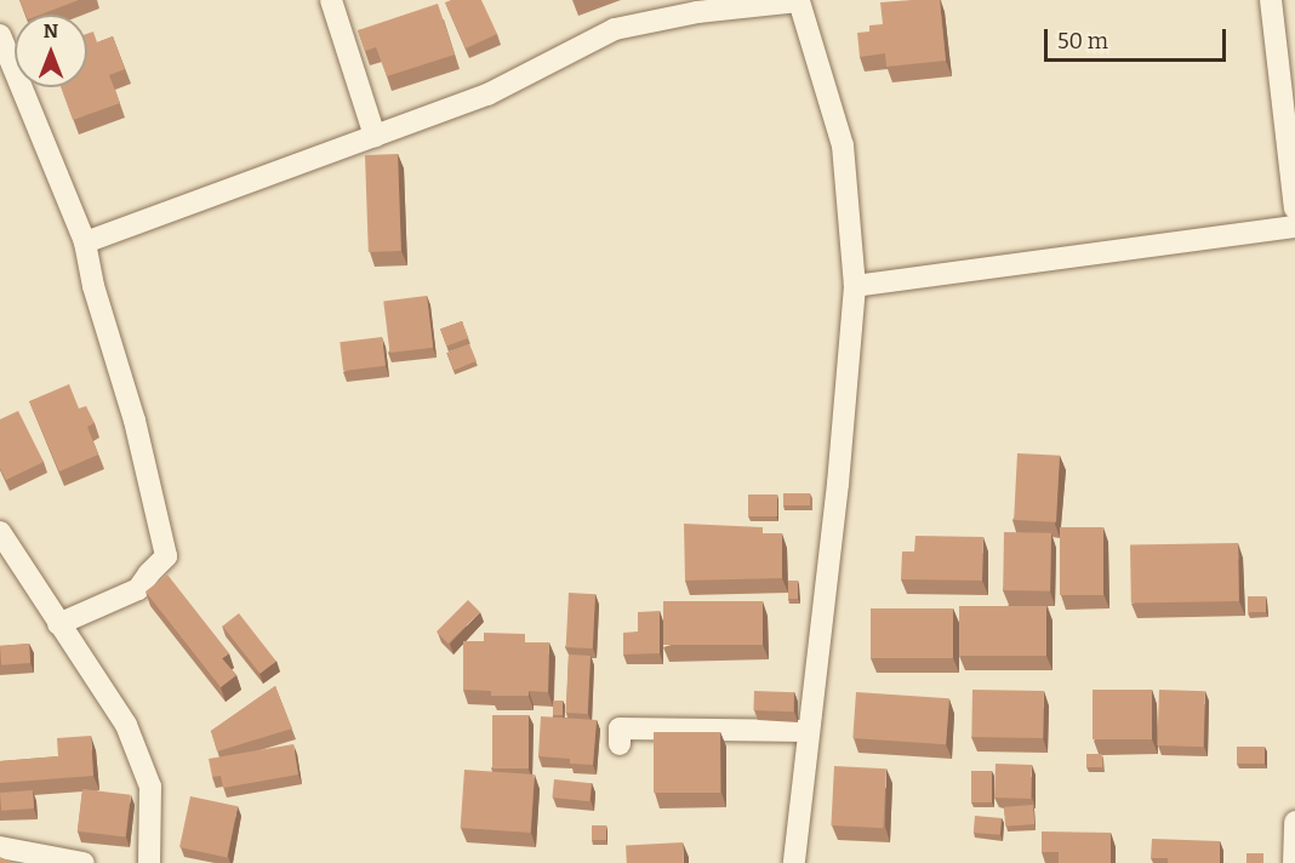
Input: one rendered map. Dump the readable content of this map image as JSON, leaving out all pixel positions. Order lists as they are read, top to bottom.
{
  "scale_bar": "50 m",
  "north": "top"
}
